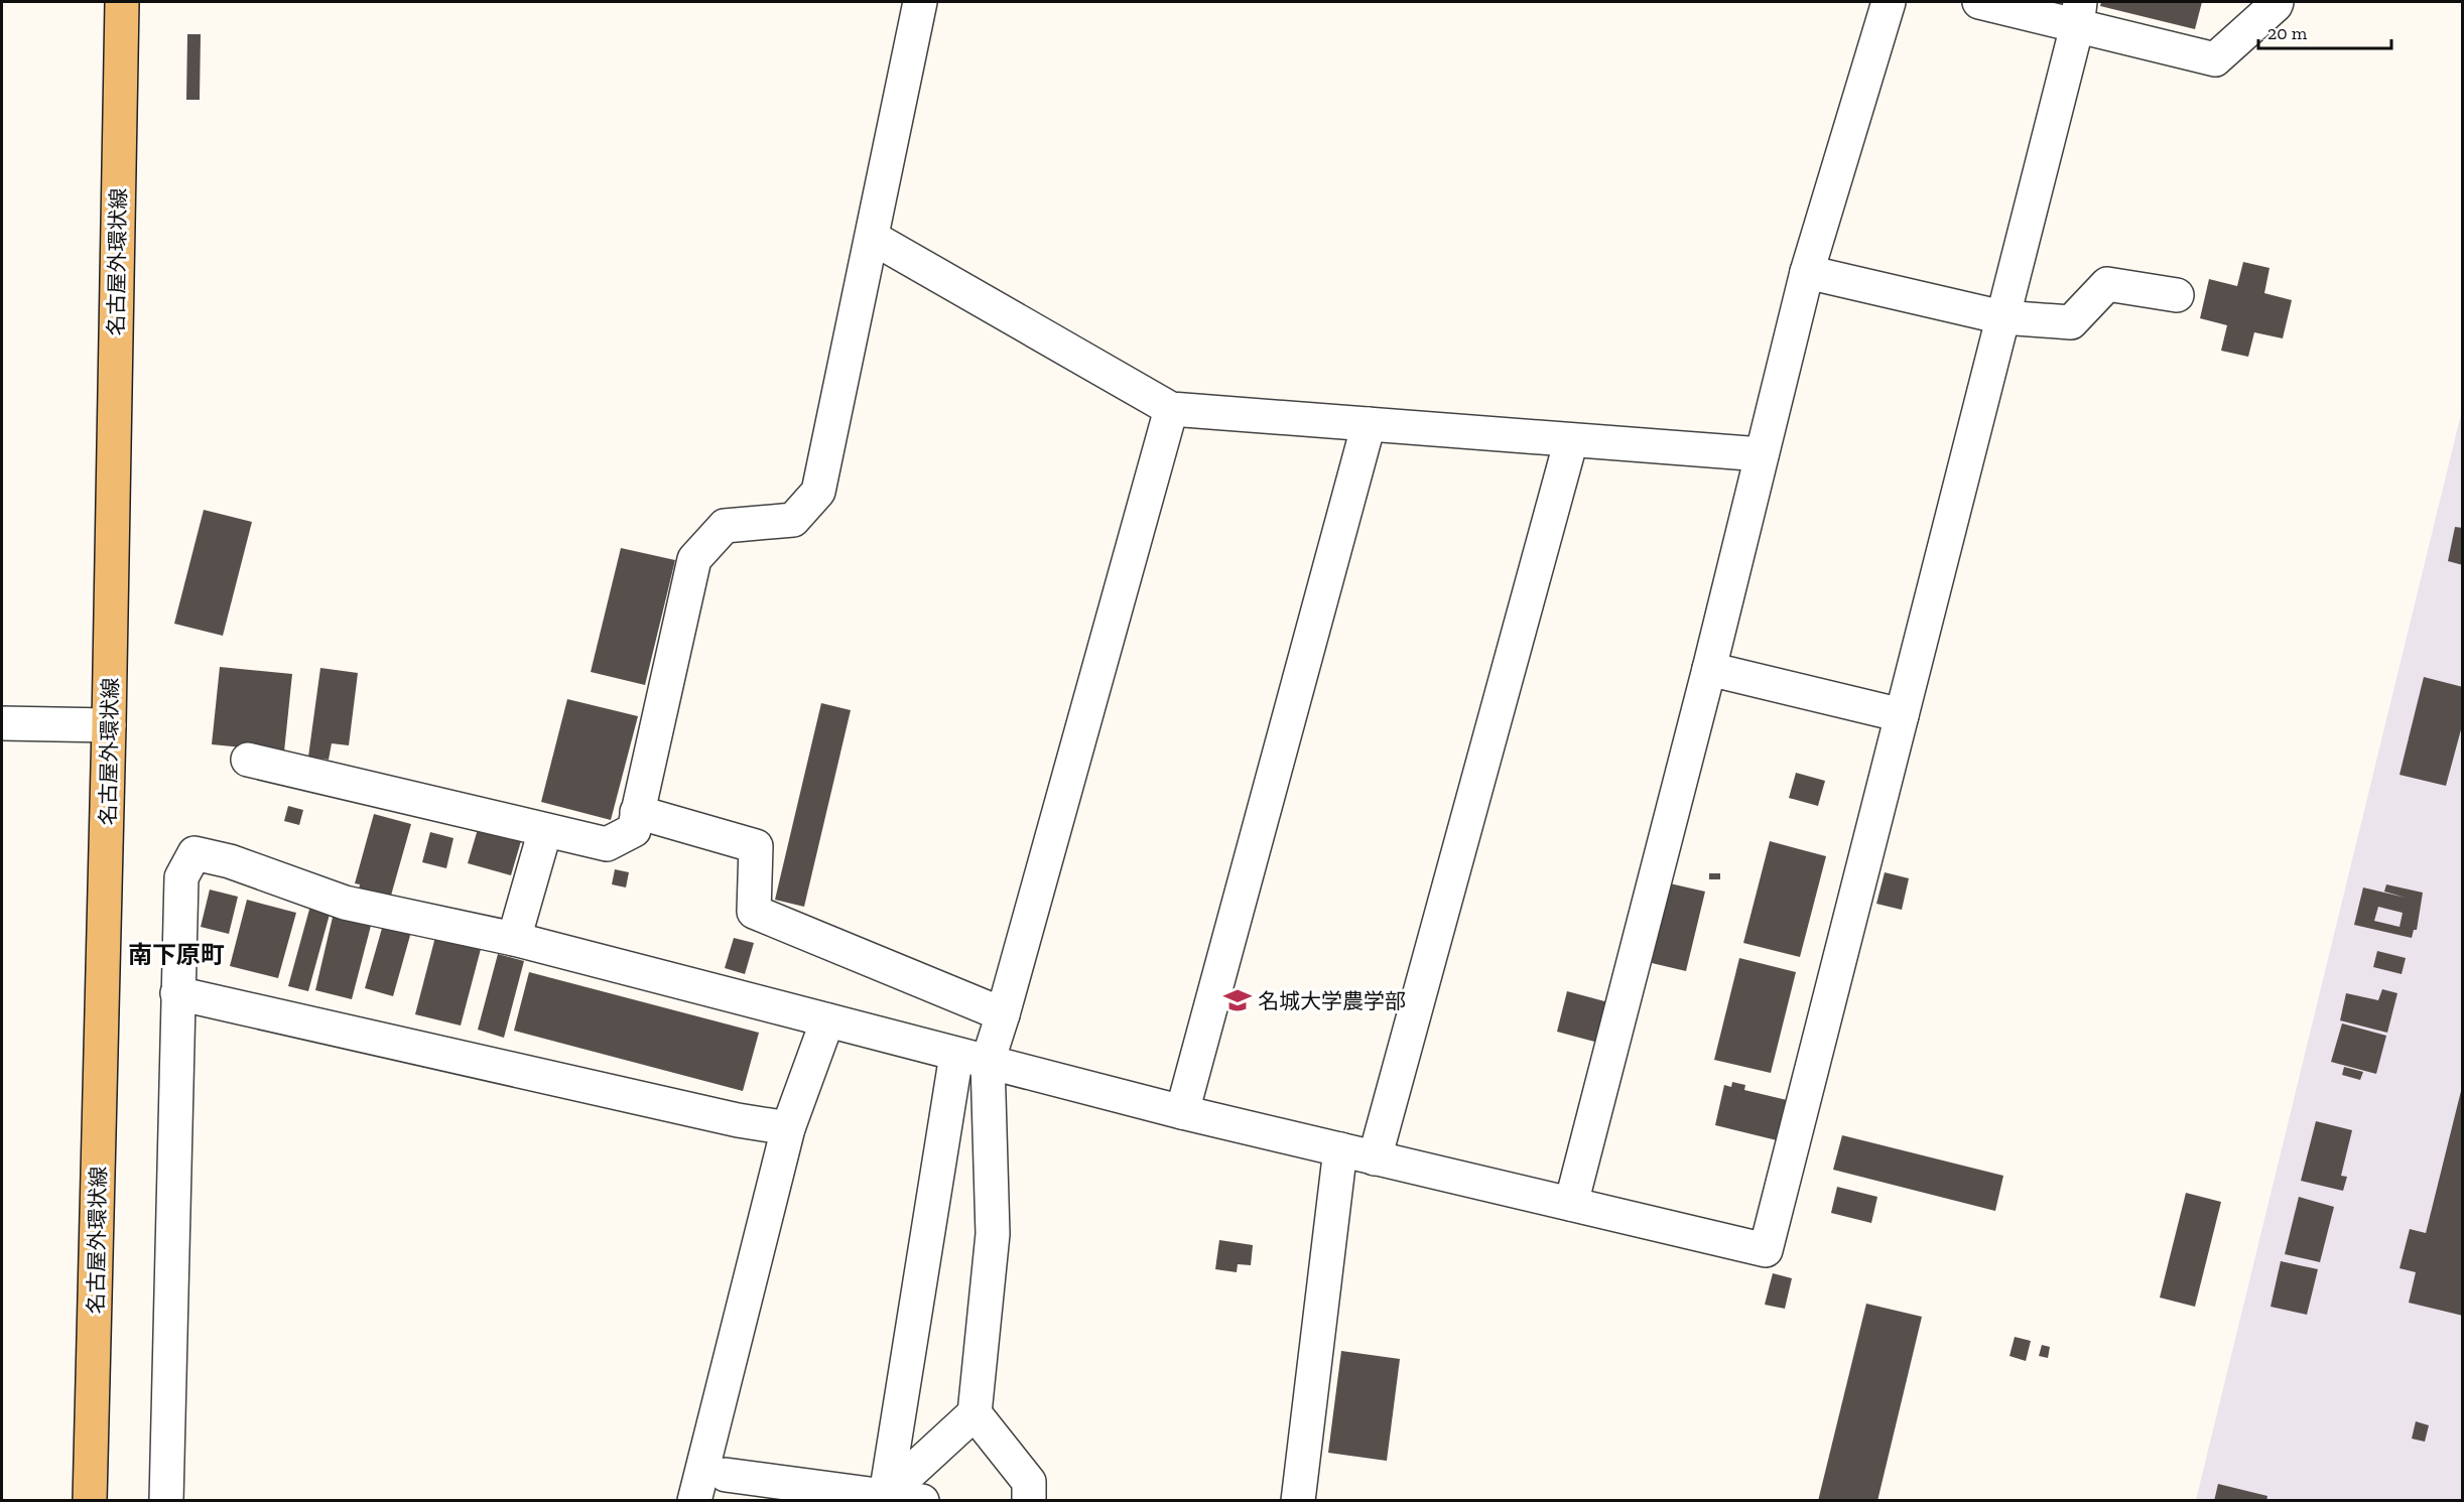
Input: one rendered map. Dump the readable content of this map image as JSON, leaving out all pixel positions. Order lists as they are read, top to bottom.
{
  "streets": {
    "main road": ["名古屋外環状線"]
  },
  "districts": ["南下原町"],
  "places": {
    "school or university": ["名城大学農学部"]
  },
  "scale_bar": "20 m"
}
